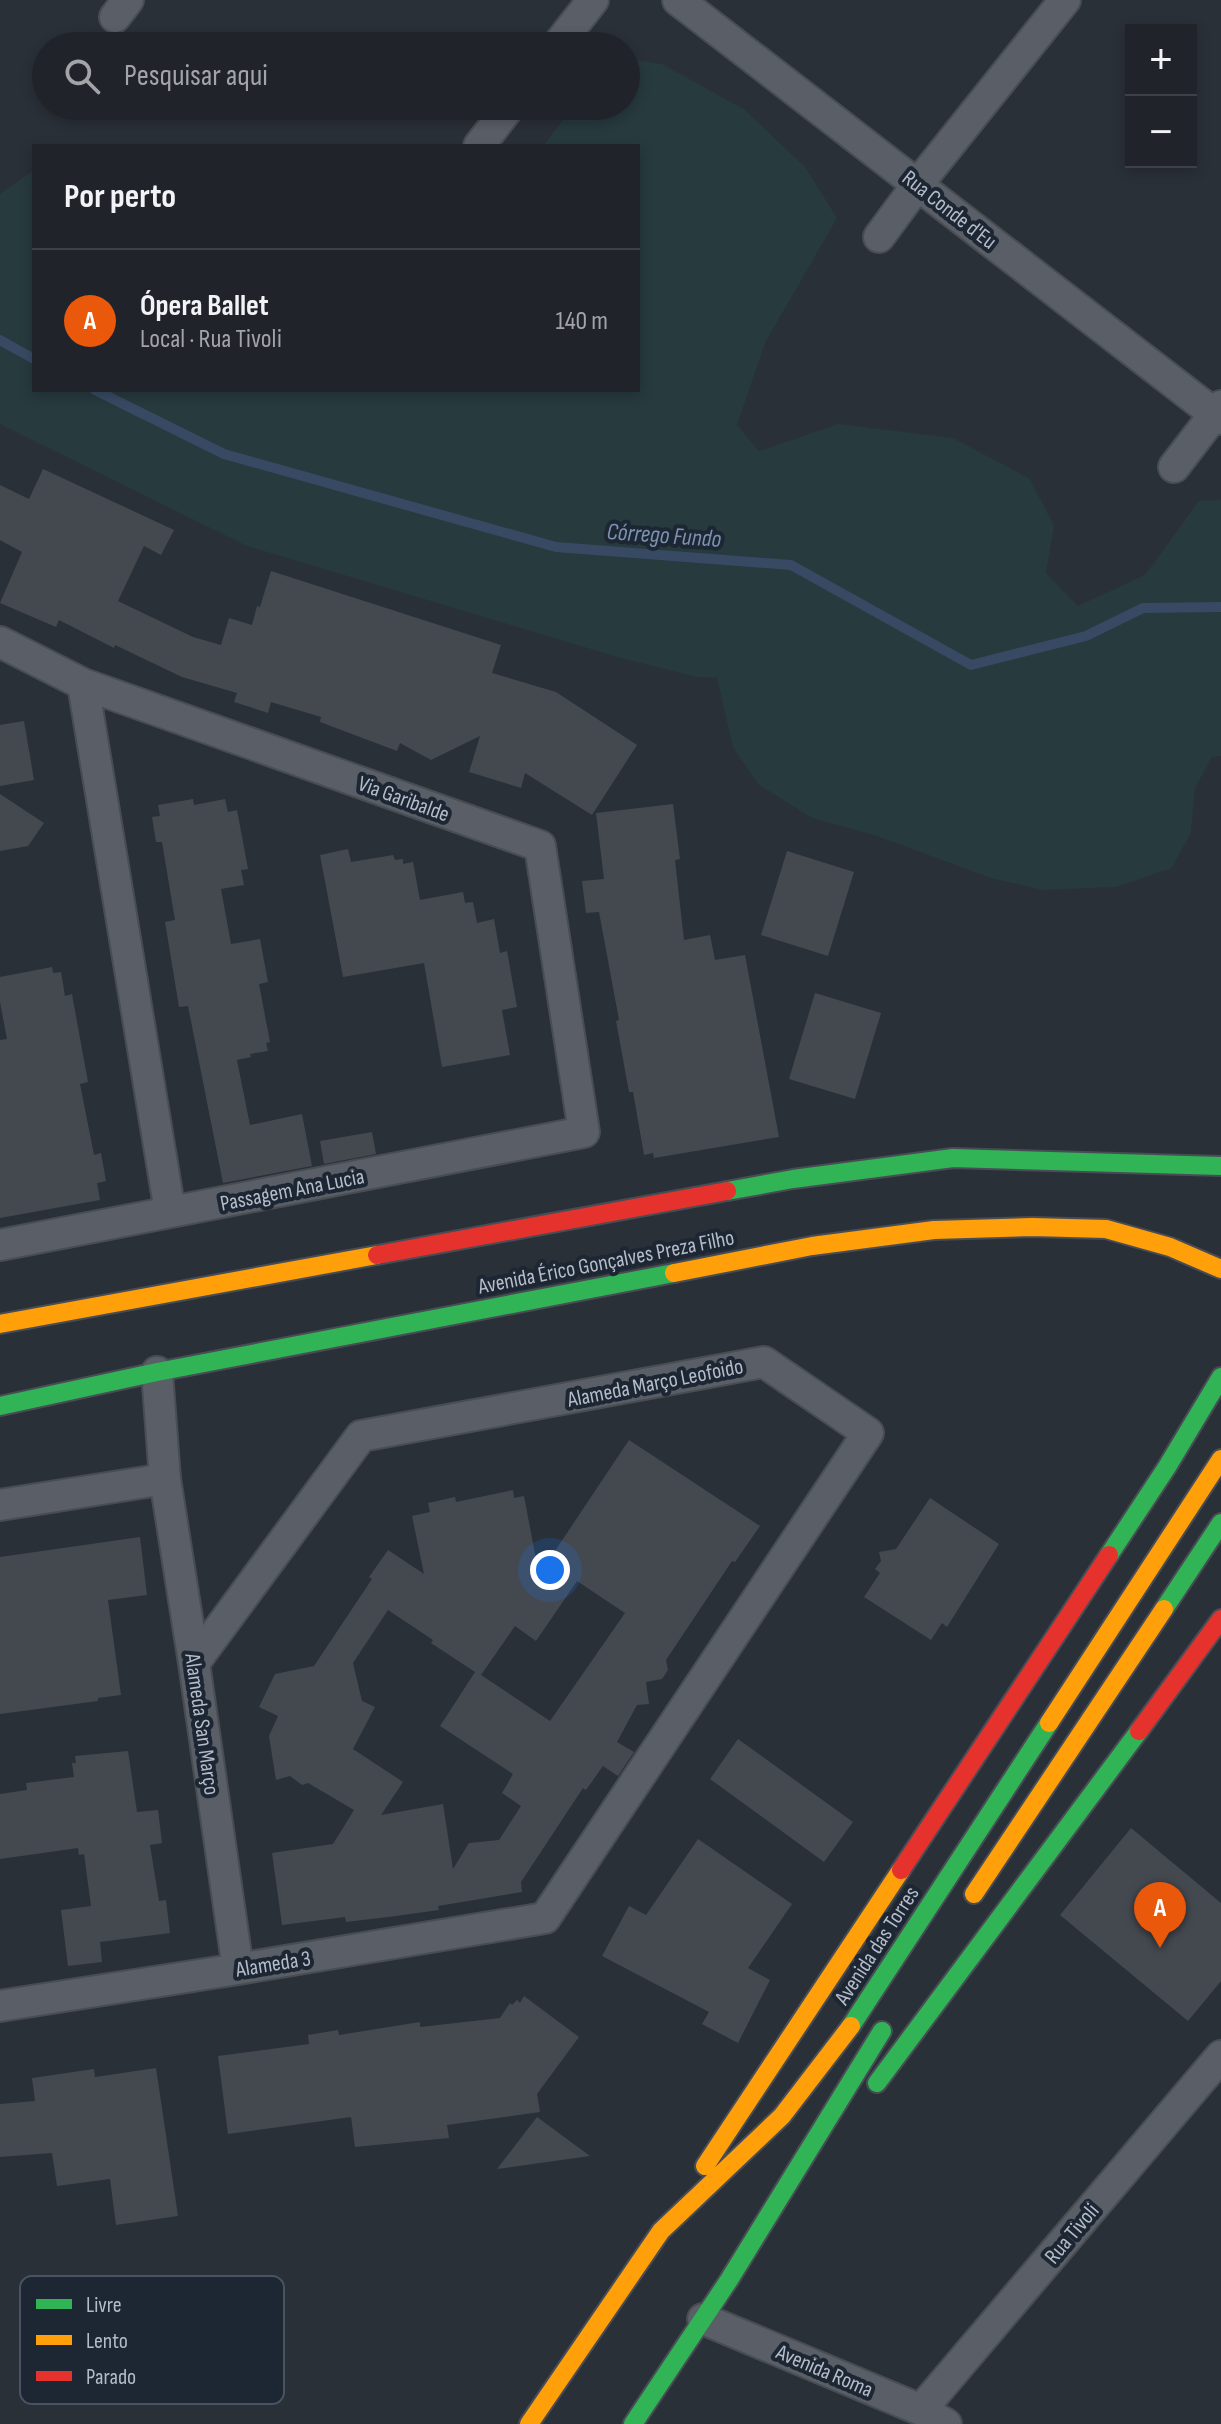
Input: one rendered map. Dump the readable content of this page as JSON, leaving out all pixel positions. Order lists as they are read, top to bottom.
{
  "streets": {
    "main road": ["Avenida Érico Gonçalves Preza Filho", "Avenida das Torres"],
    "street": [
      "Rua Conde d'Eu",
      "Via Garibalde",
      "Passagem Ana Lucia",
      "Alameda Março Leofoido",
      "Alameda San Março",
      "Alameda 3",
      "Rua Tivoli",
      "Avenida Roma"
    ]
  },
  "crossings": [
    ["Via Garibalde", "Passagem Ana Lucia"],
    ["Avenida Érico Gonçalves Preza Filho", "Alameda San Março"],
    ["Alameda Março Leofoido", "Alameda San Março"],
    ["Alameda Março Leofoido", "Alameda 3"],
    ["Alameda San Março", "Alameda 3"],
    ["Rua Tivoli", "Avenida Roma"]
  ],
  "water": ["Córrego Fundo"],
  "legend": ["Livre", "Lento", "Parado"],
  "page": {
    "map_buttons": ["+", "−"],
    "search": "Pesquisar aqui",
    "heading": "Por perto",
    "list": [
      {
        "mark": "A",
        "name": "Ópera Ballet",
        "note": "Local · Rua Tivoli",
        "value": "140 m"
      }
    ],
    "pins": "A"
  }
}
